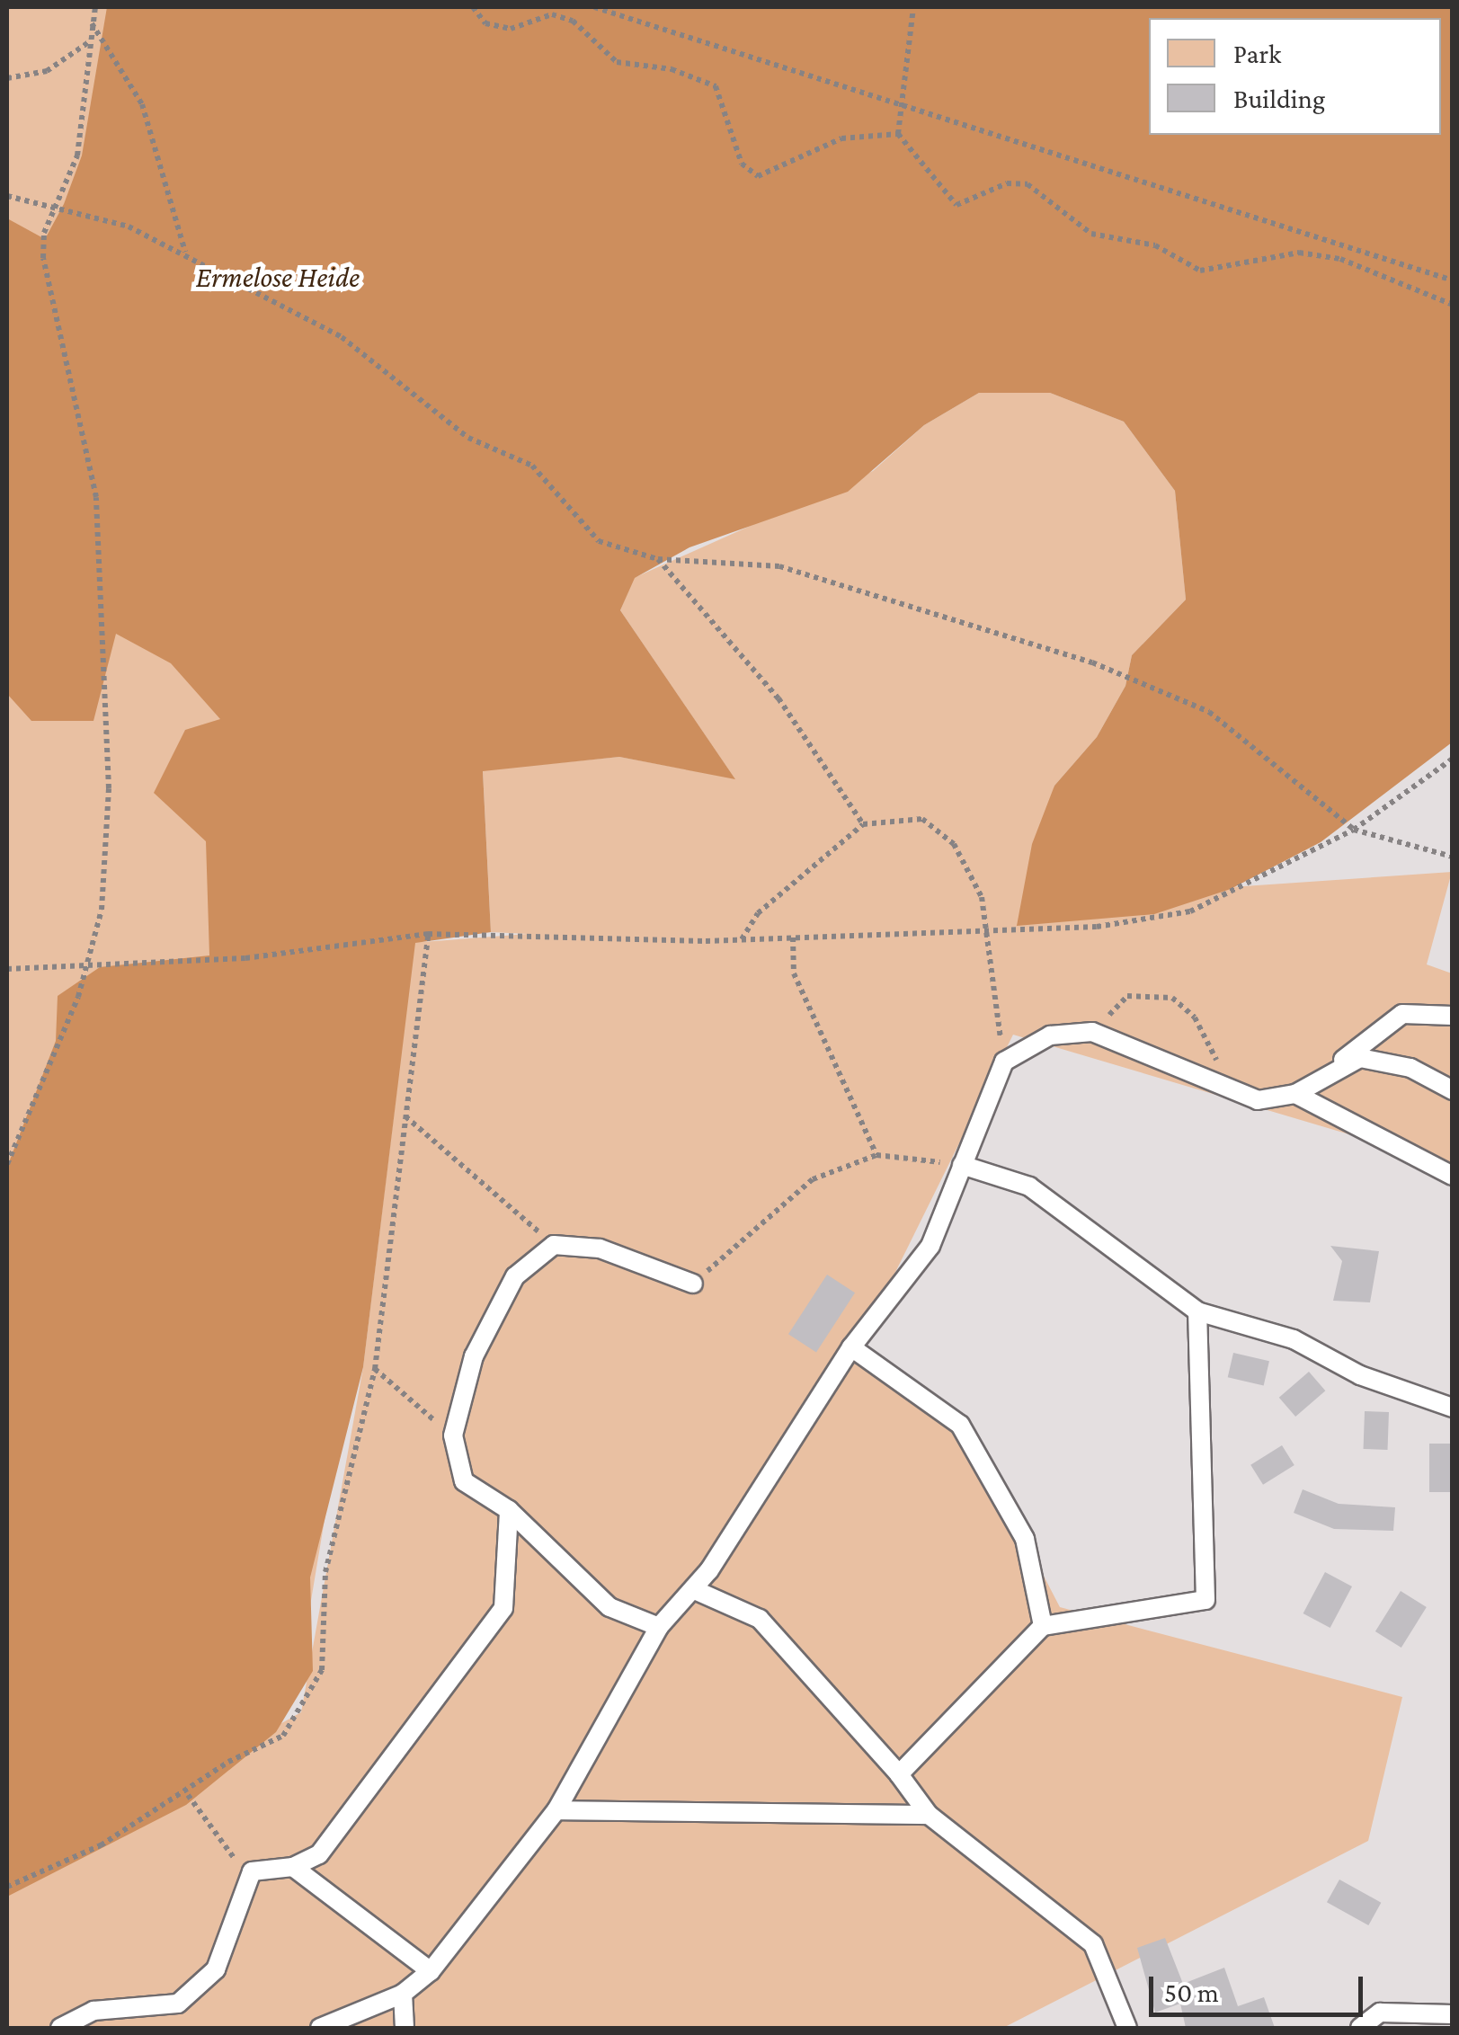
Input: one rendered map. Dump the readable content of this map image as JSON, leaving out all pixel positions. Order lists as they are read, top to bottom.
{
  "parks": ["Ermelose Heide"],
  "legend": ["Park", "Building"],
  "scale_bar": "50 m"
}
